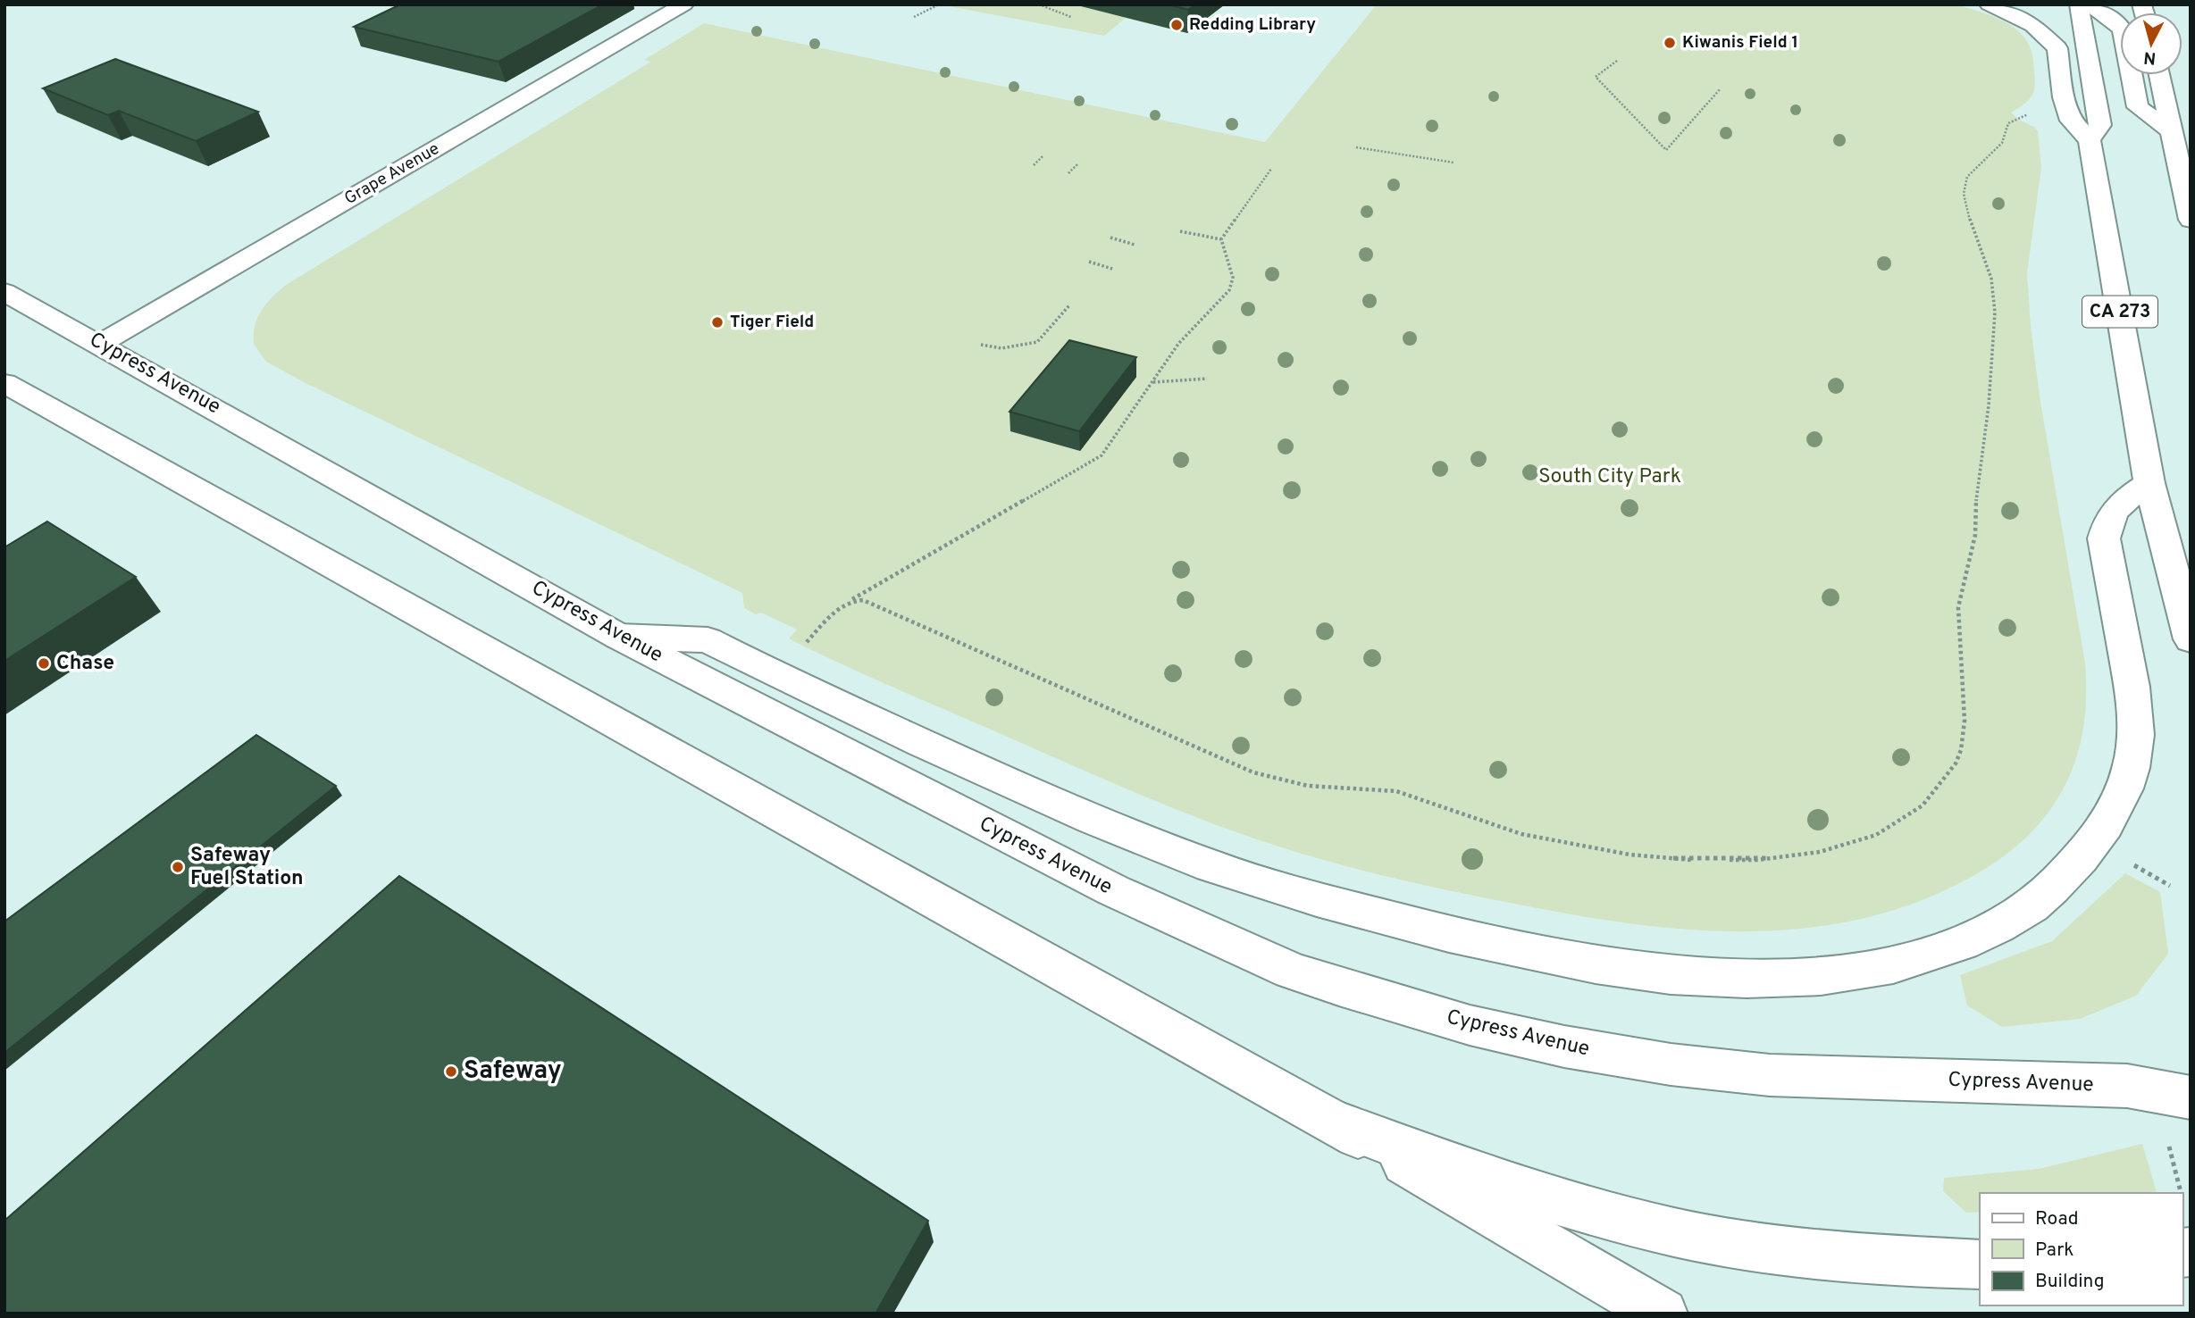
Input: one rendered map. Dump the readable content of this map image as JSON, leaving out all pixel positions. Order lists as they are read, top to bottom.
{
  "streets": {
    "main road": ["Grape Avenue", "CA 273", "Cypress Avenue"]
  },
  "crossings": [
    ["Grape Avenue", "Cypress Avenue"]
  ],
  "parks": ["South City Park"],
  "places": [
    "Redding Library",
    "Kiwanis Field 1",
    "Tiger Field",
    "Chase",
    "Safeway Fuel Station",
    "Safeway"
  ],
  "legend": ["Road", "Park", "Building"],
  "north": "bottom"
}
